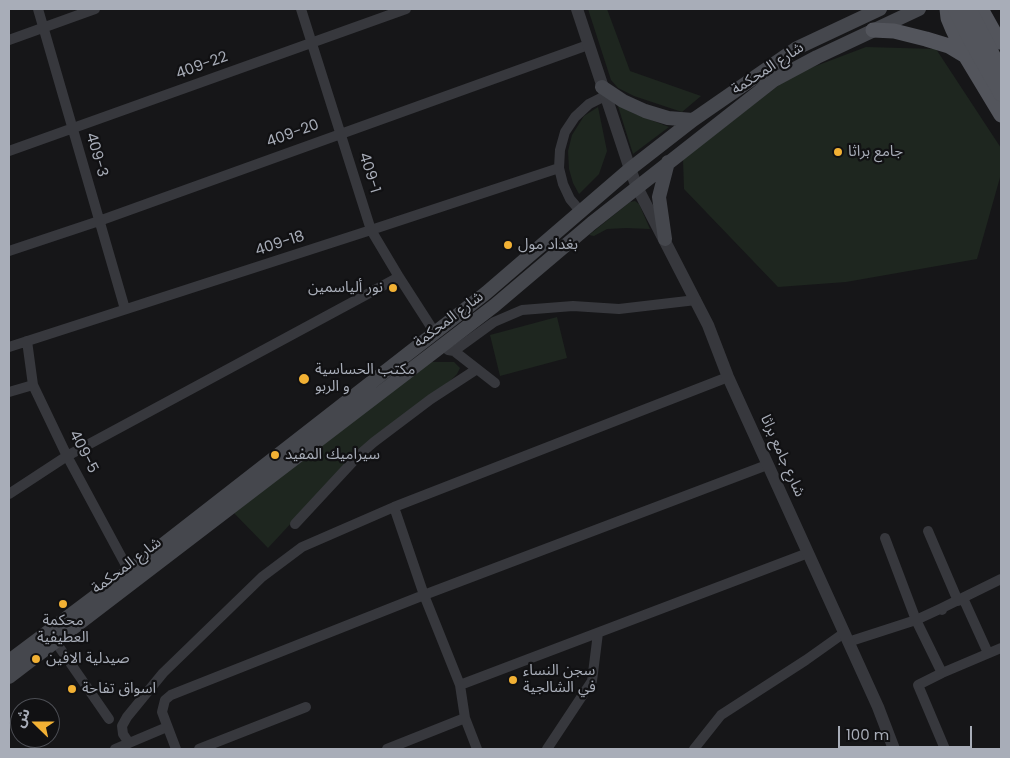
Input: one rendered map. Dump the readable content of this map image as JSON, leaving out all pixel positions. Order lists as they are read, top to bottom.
{
  "streets": {
    "main road": ["شارع المحكمة"],
    "street": [
      "409-22",
      "409-20",
      "409-3",
      "409-1",
      "409-18",
      "409-5",
      "شارع جامع براثا"
    ]
  },
  "crossings": [
    ["409-22", "409-3"],
    ["409-22", "409-1"],
    ["شارع المحكمة", "409-1"],
    ["شارع المحكمة", "409-5"],
    ["شارع المحكمة", "شارع جامع براثا"],
    ["409-20", "409-3"],
    ["409-20", "409-1"],
    ["409-20", "شارع جامع براثا"],
    ["409-3", "409-18"],
    ["409-1", "409-18"],
    ["409-18", "409-5"]
  ],
  "places": [
    "جامع براثا",
    "بغداد مول",
    "نور ألياسمين",
    "مكتب الحساسية و الربو",
    "سيراميك المفيد",
    "محكمة العطيفية",
    "صيدلية الافين",
    "سجن النساء في الشالجية",
    "اسواق تفاحة"
  ],
  "scale_bar": "100 m",
  "north": "left"
}
